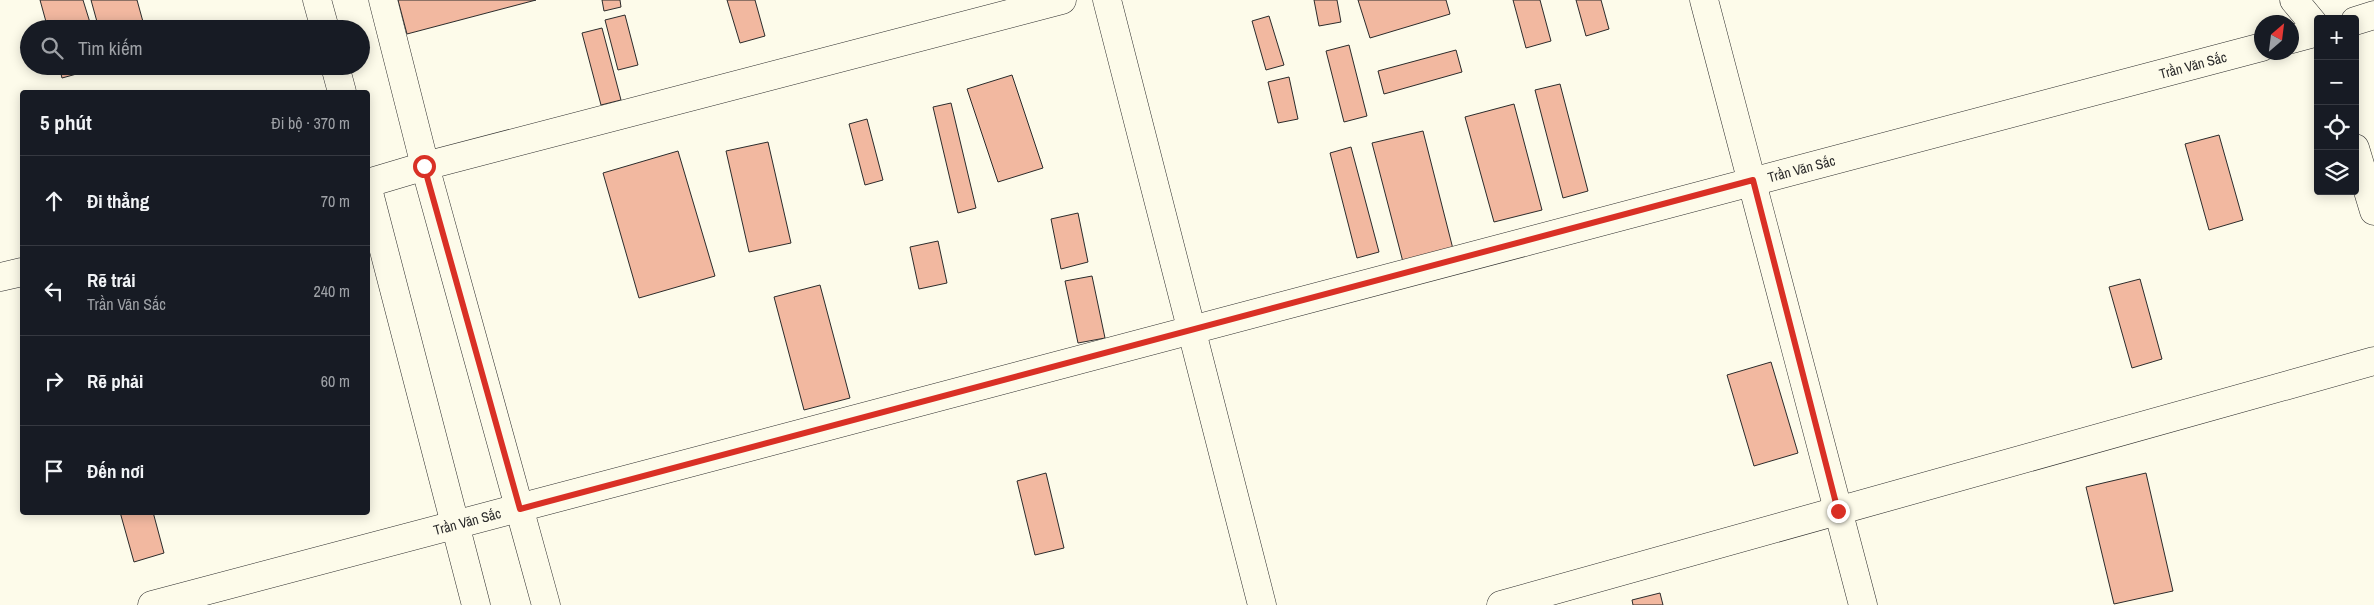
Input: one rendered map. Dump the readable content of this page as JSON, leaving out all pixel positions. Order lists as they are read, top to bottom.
{
  "streets": {
    "street": ["Trần Văn Sắc"]
  },
  "north": "top right",
  "page": {
    "map_buttons": ["+", "−"],
    "search": "Tìm kiếm",
    "heading": ["5 phút", "Đi bộ · 370 m"],
    "list": [
      ["Đi thẳng", "70 m"],
      ["Rẽ trái", "Trần Văn Sắc", "240 m"],
      ["Rẽ phải", "60 m"],
      "Đến nơi"
    ]
  }
}
